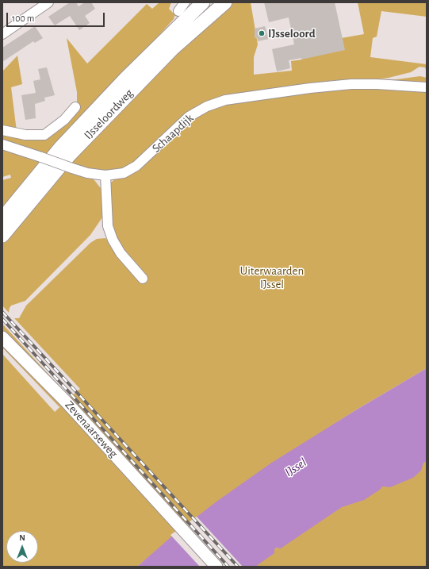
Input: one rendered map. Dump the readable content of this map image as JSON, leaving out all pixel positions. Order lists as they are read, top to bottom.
{
  "streets": {
    "highway": ["IJsseloordweg"],
    "main road": ["Zevenaarseweg"],
    "street": ["Schaapdijk"]
  },
  "water": ["IJssel"],
  "parks": ["Uiterwaarden IJssel"],
  "places": ["IJsseloord"],
  "scale_bar": "100 m",
  "north": "top"
}
